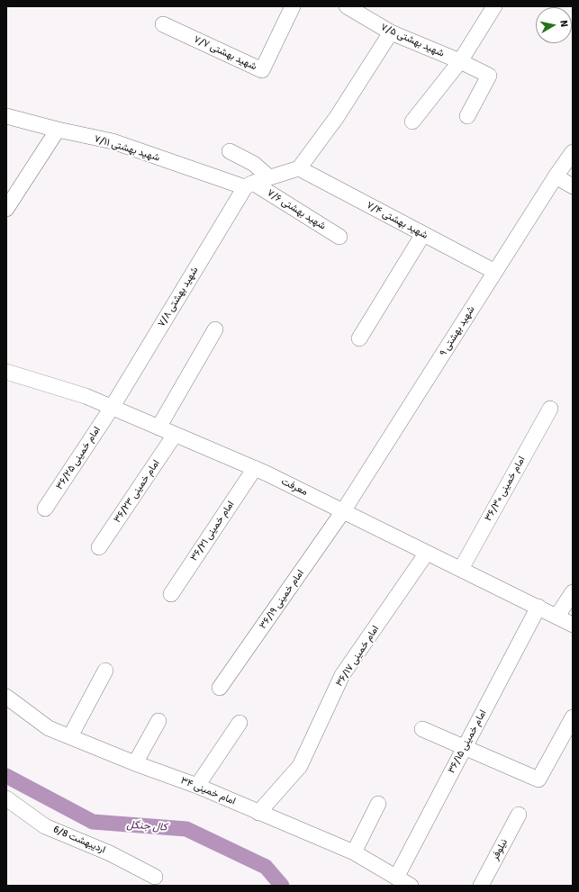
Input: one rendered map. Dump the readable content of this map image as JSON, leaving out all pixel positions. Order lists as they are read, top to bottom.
{
  "streets": {
    "street": [
      "شهید بهشتی ۷/۵",
      "شهید بهشتی ۷/۷",
      "شهید بهشتی ۷/۱۱",
      "شهید بهشتی ۷/۶",
      "شهید بهشتی ۷/۴",
      "شهید بهشتی ۷/۸",
      "شهید بهشتی ۹",
      "امام خمینی ۳۶/۲۵",
      "معرفت",
      "امام خمینی ۳۶/۳۰",
      "امام خمینی ۳۶/۲۳",
      "امام خمینی ۳۶/۲۱",
      "امام خمینی ۳۶/۱۹",
      "امام خمینی ۳۶/۱۷",
      "امام خمینی ۳۶/۱۵",
      "امام خمینی ۳۴",
      "اردیبهشت 6/8",
      "نیلوفر"
    ]
  },
  "crossings": [
    ["شهید بهشتی ۷/۱۱", "شهید بهشتی ۷/۶"],
    ["شهید بهشتی ۷/۱۱", "شهید بهشتی ۷/۸"],
    ["شهید بهشتی ۷/۶", "شهید بهشتی ۷/۸"],
    ["شهید بهشتی ۷/۴", "شهید بهشتی ۹"],
    ["شهید بهشتی ۷/۸", "امام خمینی ۳۶/۲۵"],
    ["شهید بهشتی ۷/۸", "معرفت"],
    ["شهید بهشتی ۹", "معرفت"],
    ["شهید بهشتی ۹", "امام خمینی ۳۶/۱۹"],
    ["امام خمینی ۳۶/۲۵", "معرفت"],
    ["معرفت", "امام خمینی ۳۶/۳۰"],
    ["معرفت", "امام خمینی ۳۶/۲۳"],
    ["معرفت", "امام خمینی ۳۶/۲۱"],
    ["معرفت", "امام خمینی ۳۶/۱۹"],
    ["معرفت", "امام خمینی ۳۶/۱۷"],
    ["معرفت", "امام خمینی ۳۶/۱۵"],
    ["امام خمینی ۳۶/۱۷", "امام خمینی ۳۴"],
    ["امام خمینی ۳۶/۱۵", "امام خمینی ۳۴"]
  ],
  "water": ["کال جنگل"],
  "north": "right"
}
